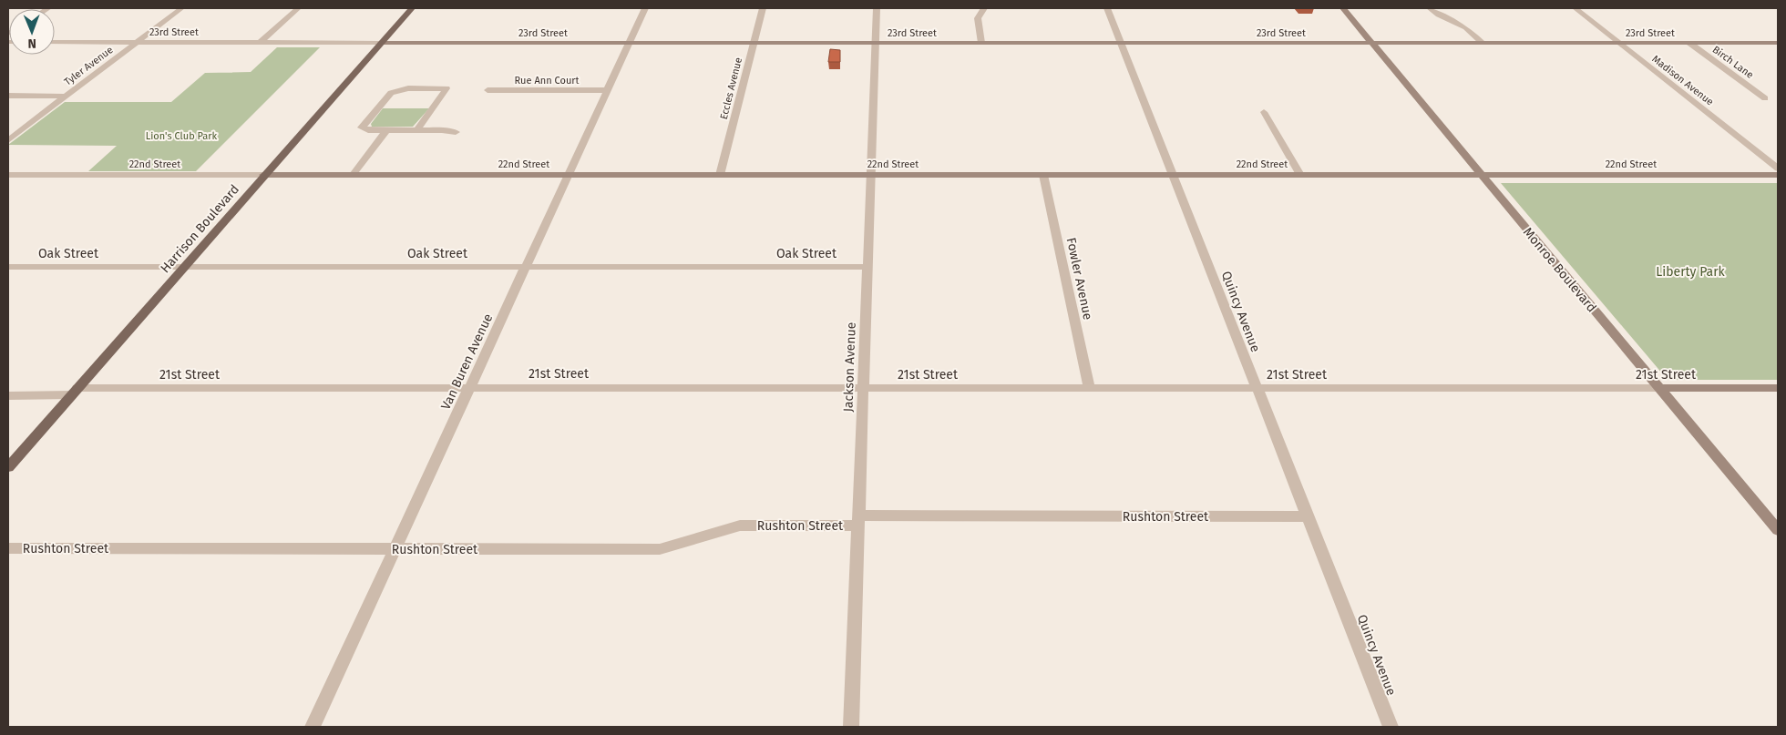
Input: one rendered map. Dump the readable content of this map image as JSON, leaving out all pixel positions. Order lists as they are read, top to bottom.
{
  "streets": {
    "main road": ["Harrison Boulevard"],
    "street": [
      "23rd Street",
      "Birch Lane",
      "Tyler Avenue",
      "Rue Ann Court",
      "Madison Avenue",
      "Eccles Avenue",
      "22nd Street",
      "Oak Street",
      "Monroe Boulevard",
      "Fowler Avenue",
      "Quincy Avenue",
      "Van Buren Avenue",
      "Jackson Avenue",
      "21st Street",
      "Rushton Street"
    ]
  },
  "crossings": [
    ["23rd Street", "Birch Lane"],
    ["23rd Street", "Tyler Avenue"],
    ["23rd Street", "Madison Avenue"],
    ["23rd Street", "Eccles Avenue"],
    ["23rd Street", "Harrison Boulevard"],
    ["23rd Street", "Monroe Boulevard"],
    ["23rd Street", "Quincy Avenue"],
    ["23rd Street", "Van Buren Avenue"],
    ["23rd Street", "Jackson Avenue"],
    ["Rue Ann Court", "Van Buren Avenue"],
    ["Eccles Avenue", "22nd Street"],
    ["22nd Street", "Harrison Boulevard"],
    ["22nd Street", "Monroe Boulevard"],
    ["22nd Street", "Fowler Avenue"],
    ["22nd Street", "Quincy Avenue"],
    ["22nd Street", "Van Buren Avenue"],
    ["22nd Street", "Jackson Avenue"],
    ["Harrison Boulevard", "Oak Street"],
    ["Harrison Boulevard", "21st Street"],
    ["Oak Street", "Van Buren Avenue"],
    ["Oak Street", "Jackson Avenue"],
    ["Monroe Boulevard", "21st Street"],
    ["Fowler Avenue", "21st Street"],
    ["Quincy Avenue", "21st Street"],
    ["Quincy Avenue", "Rushton Street"],
    ["Van Buren Avenue", "21st Street"],
    ["Van Buren Avenue", "Rushton Street"],
    ["Jackson Avenue", "21st Street"],
    ["Jackson Avenue", "Rushton Street"]
  ],
  "parks": ["Lion's Club Park", "Liberty Park"],
  "north": "bottom"
}
